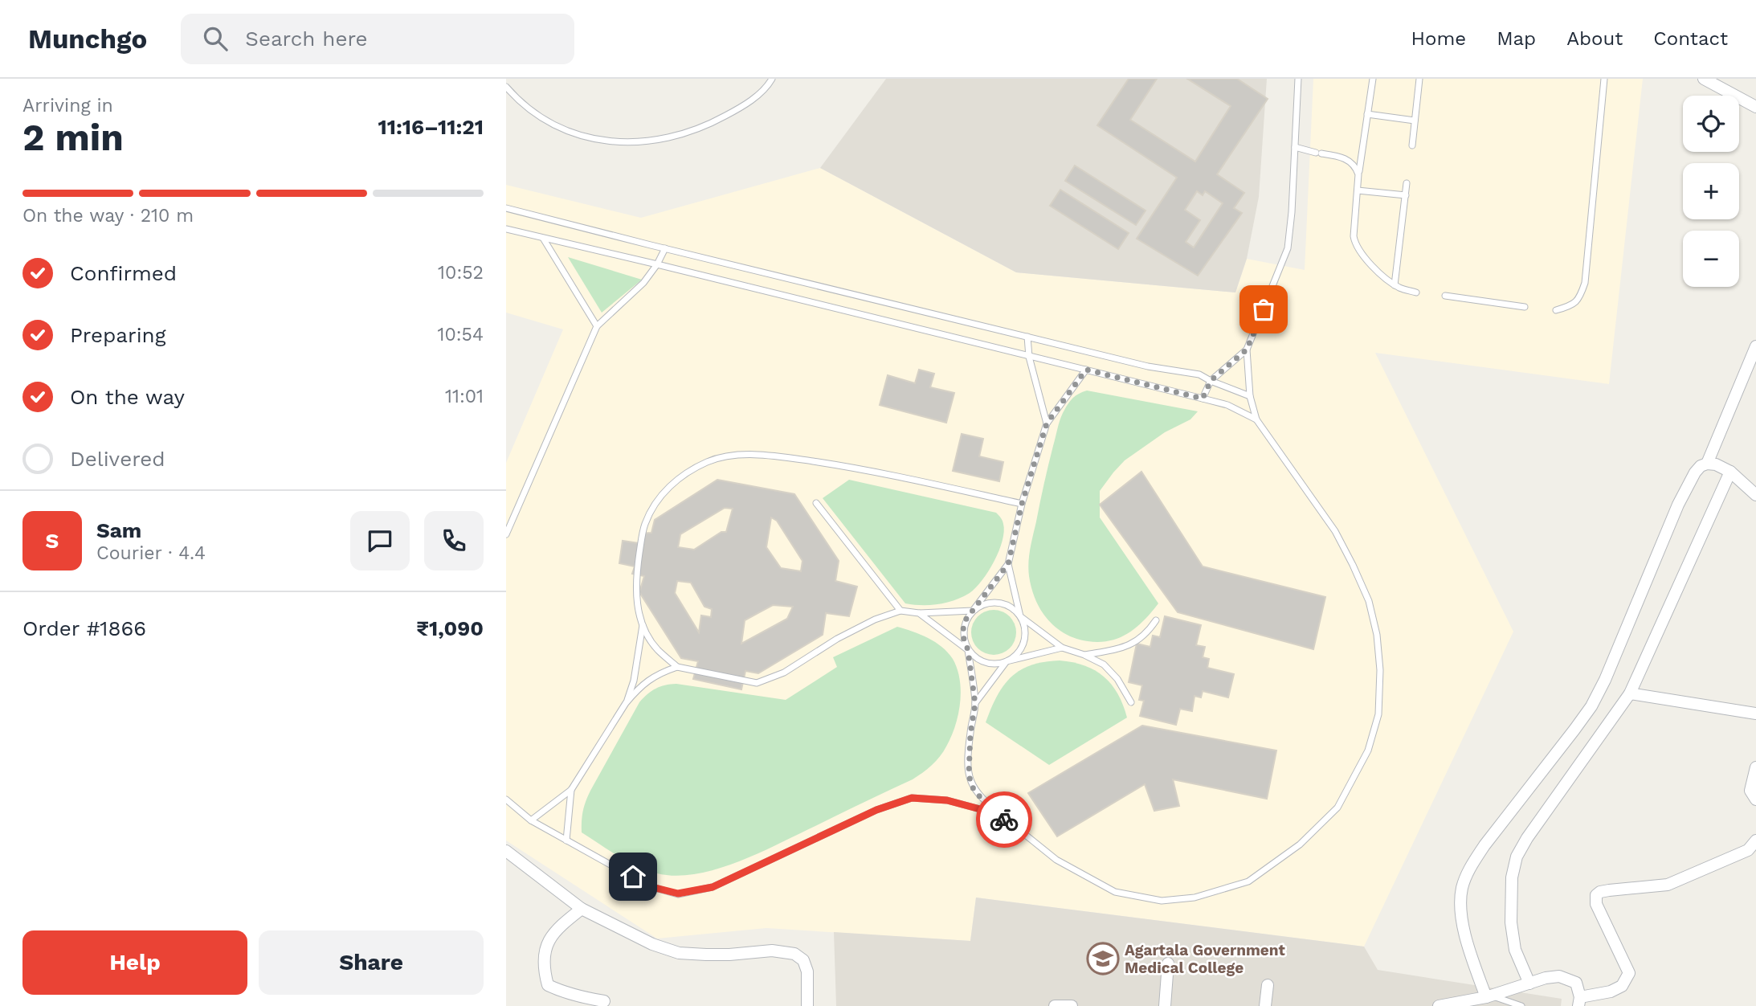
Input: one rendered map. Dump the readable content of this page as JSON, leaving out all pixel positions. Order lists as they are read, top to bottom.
{
  "places": {
    "school or university": ["Agartala Government Medical College"]
  },
  "page": {
    "header": "Munchgo",
    "search": "Search here",
    "nav": [
      "Home",
      "Map",
      "About",
      "Contact"
    ],
    "heading": ["2 min", "Arriving in", "11:16–11:21"],
    "panel": [
      "Sam",
      "Courier · 4.4",
      "Order #1866",
      "₹1,090"
    ],
    "map_buttons": ["+", "−"],
    "bar": "On the way · 210 m",
    "list": [
      ["Confirmed", "10:52"],
      ["Preparing", "10:54"],
      ["On the way", "11:01"],
      "Delivered"
    ],
    "round": "S",
    "buttons": ["Help", "Share"]
  }
}
